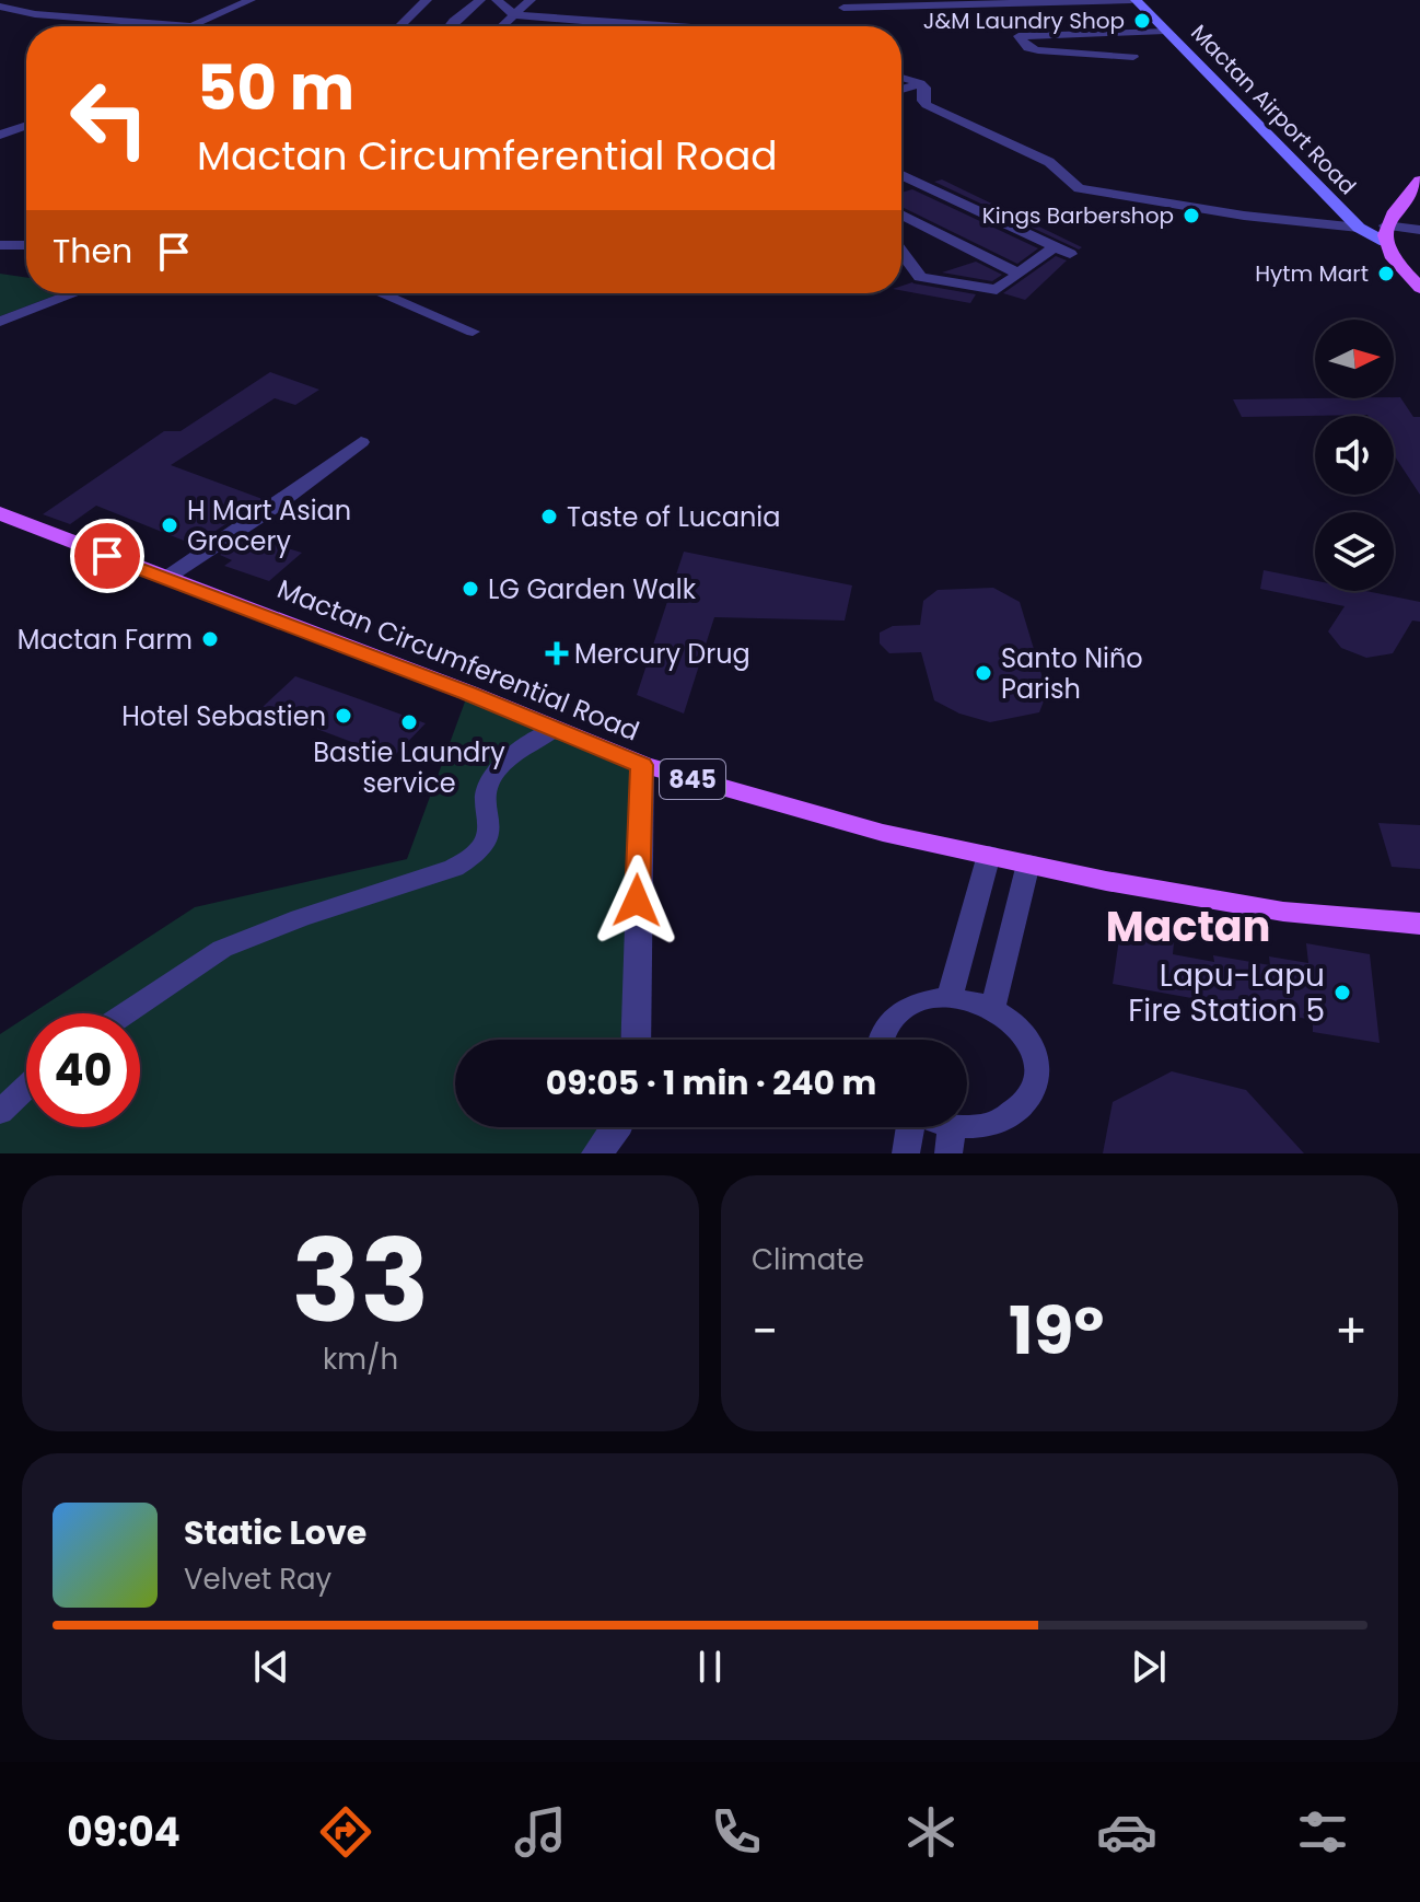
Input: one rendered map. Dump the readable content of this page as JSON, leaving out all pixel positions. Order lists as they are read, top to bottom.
{
  "streets": {
    "main road": ["Mactan Airport Road", "Mactan Circumferential Road", "845"]
  },
  "districts": ["Mactan"],
  "places": {
    "other": [
      "J&M Laundry Shop",
      "Kings Barbershop",
      "Hytm Mart",
      "Taste of Lucania",
      "H Mart Asian Grocery",
      "LG Garden Walk",
      "Mactan Farm",
      "Santo Niño Parish",
      "Hotel Sebastien",
      "Bastie Laundry service",
      "Lapu-Lapu Fire Station 5"
    ],
    "health": ["Mercury Drug"]
  },
  "north": "right",
  "page": {
    "turn": ["50 m", "Mactan Circumferential Road"],
    "then": "Then",
    "limit": "40",
    "trip": "09:05 · 1 min · 240 m",
    "tile": [
      ["33", "km/h"],
      "Climate"
    ],
    "heat": ["−", "19°", "+"],
    "song": ["Static Love", "Velvet Ray"],
    "tabs": "09:04"
  }
}
